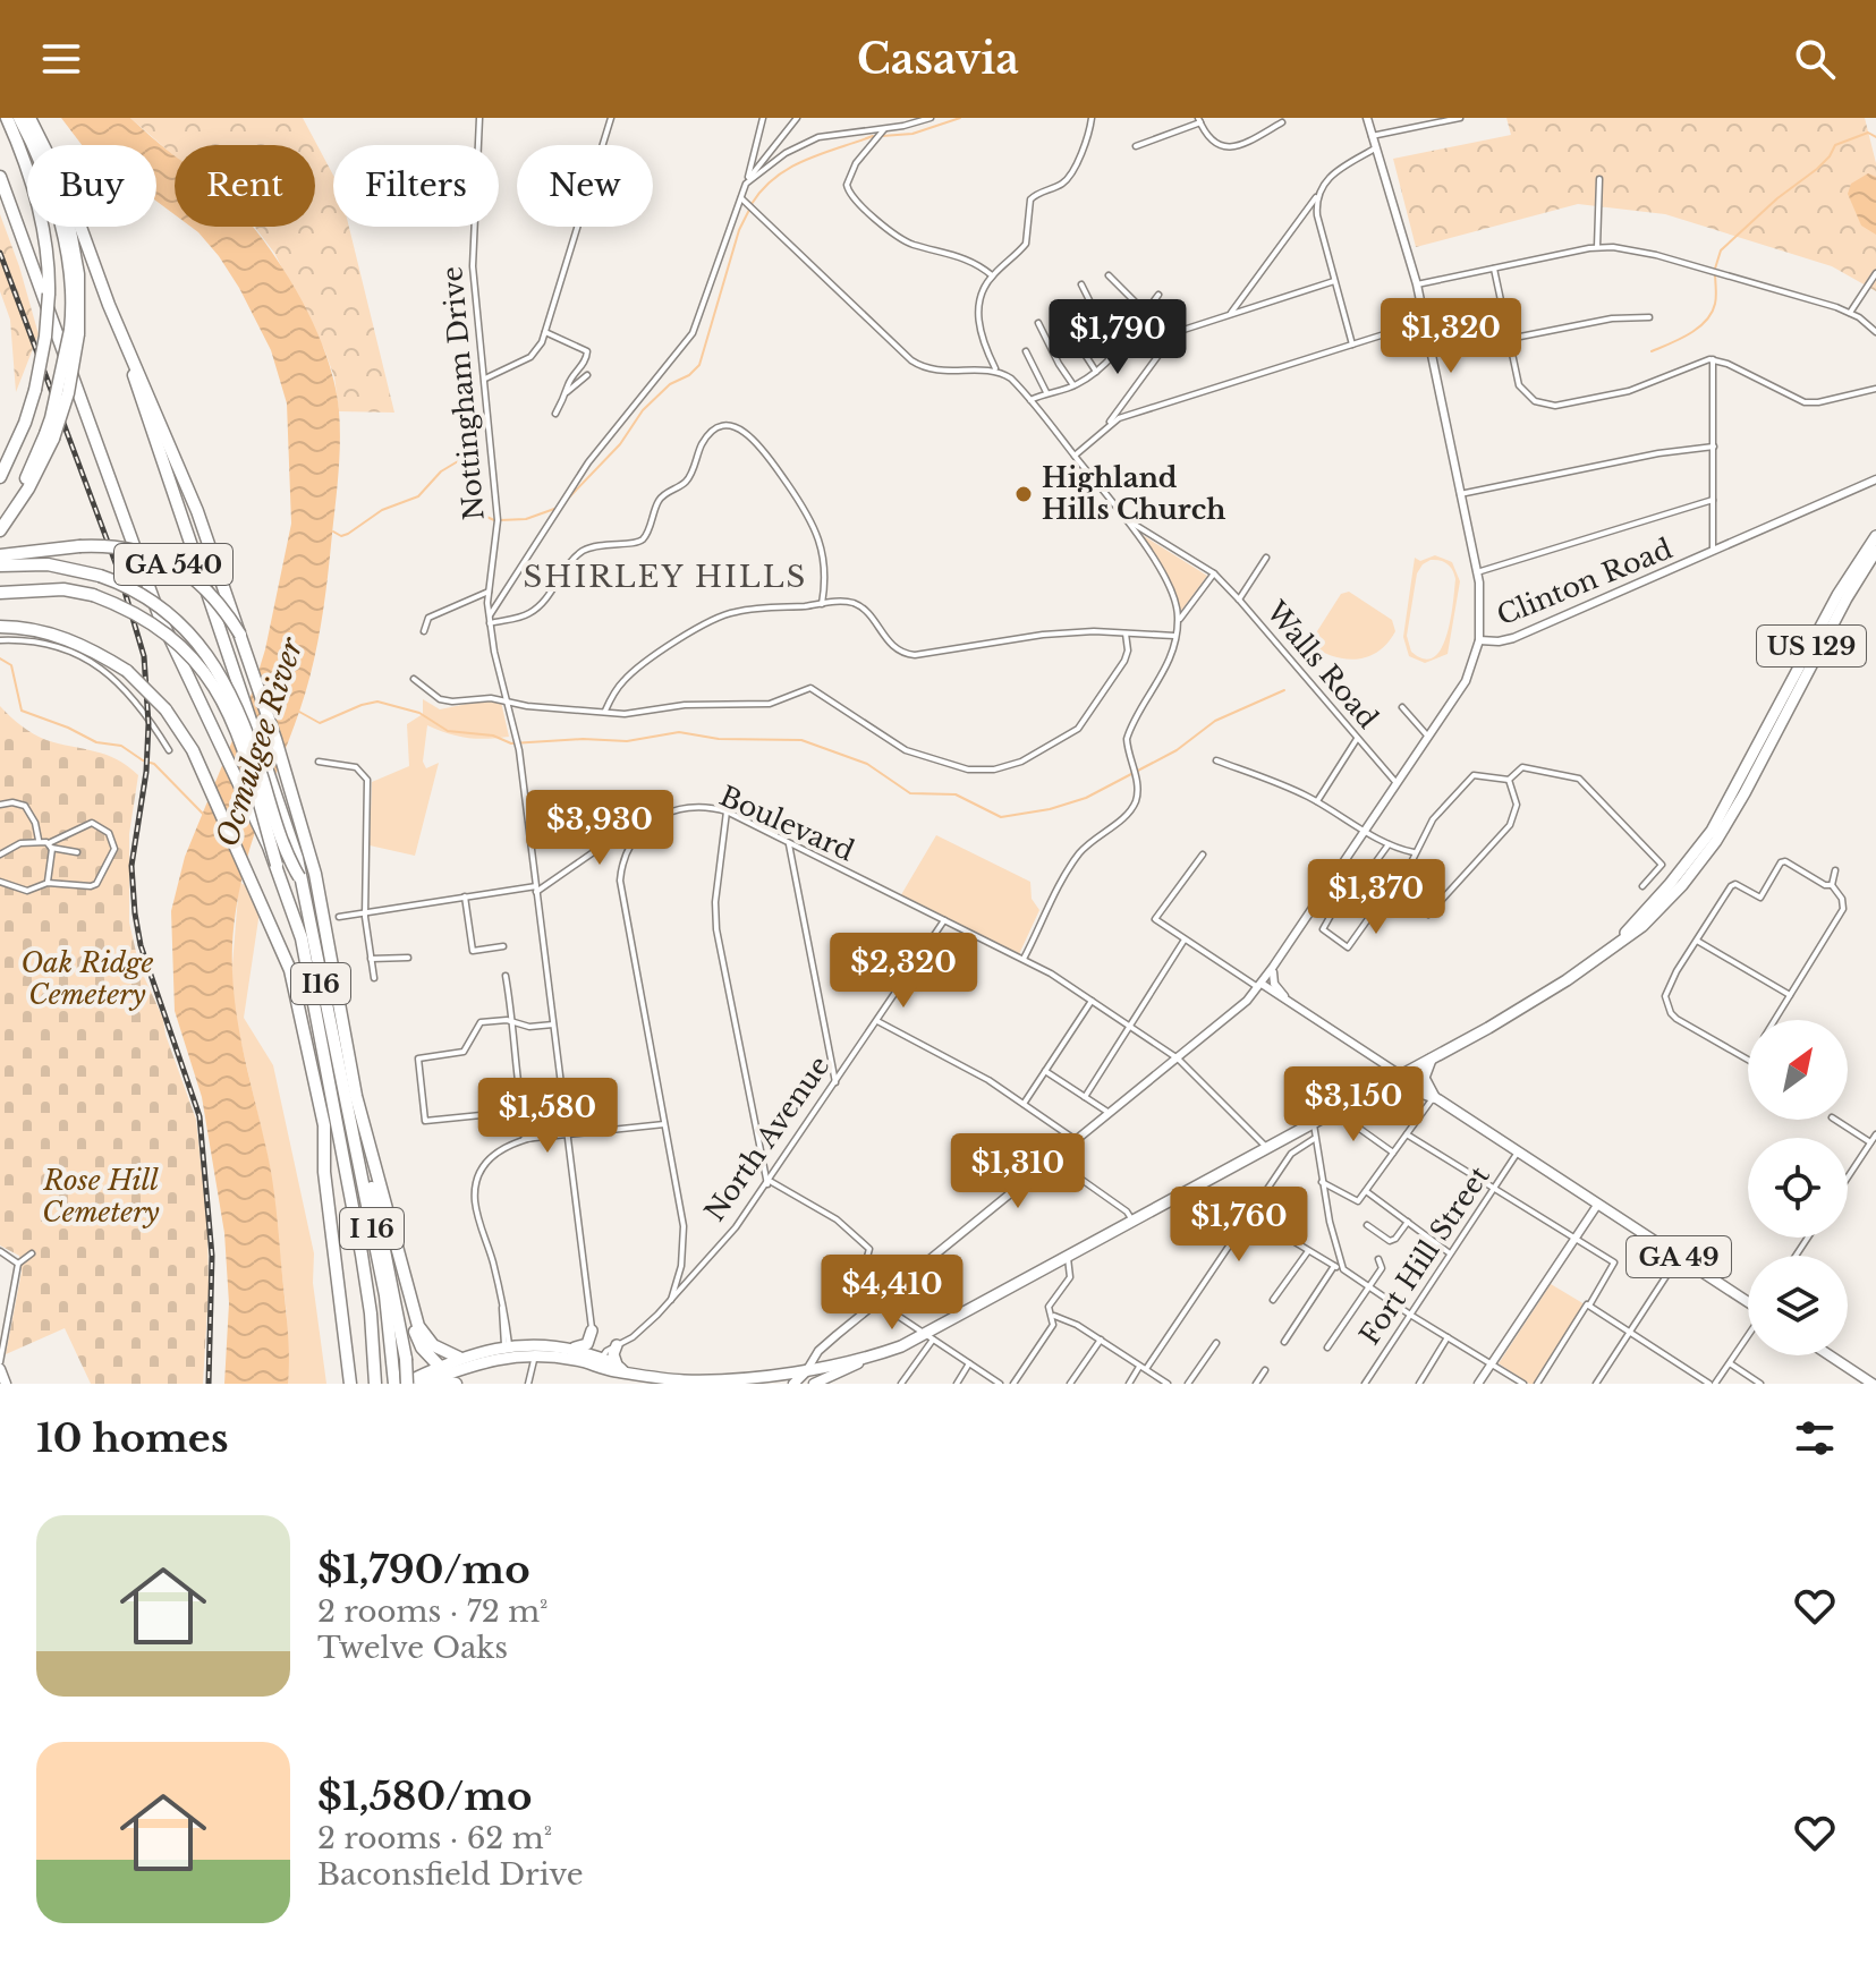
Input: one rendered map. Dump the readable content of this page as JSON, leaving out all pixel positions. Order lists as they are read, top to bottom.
{
  "streets": {
    "highway": [
      "GA 540",
      "US 129",
      "I16",
      "I 16",
      "GA 49"
    ],
    "street": [
      "Nottingham Drive",
      "Clinton Road",
      "Walls Road",
      "Boulevard",
      "North Avenue",
      "Fort Hill Street"
    ]
  },
  "crossings": [
    ["Nottingham Drive", "US 129"],
    ["Nottingham Drive", "Boulevard"],
    ["Nottingham Drive", "North Avenue"],
    ["GA 540", "I 16"],
    ["Clinton Road", "US 129"],
    ["Clinton Road", "Walls Road"],
    ["Clinton Road", "Boulevard"],
    ["US 129", "Boulevard"],
    ["US 129", "North Avenue"],
    ["US 129", "GA 49"],
    ["Boulevard", "North Avenue"],
    ["I16", "I 16"],
    ["Fort Hill Street", "GA 49"]
  ],
  "districts": ["SHIRLEY HILLS"],
  "water": ["Ocmulgee River"],
  "parks": ["Oak Ridge Cemetery", "Rose Hill Cemetery"],
  "places": ["Highland Hills Church"],
  "north": "top right",
  "page": {
    "header": "Casavia",
    "chip": [
      "Buy",
      "Rent",
      "Filters",
      "New"
    ],
    "price": [
      "$1,320",
      "$1,790",
      "$3,930",
      "$1,370",
      "$2,320",
      "$3,150",
      "$1,580",
      "$1,310",
      "$1,760",
      "$4,410"
    ],
    "heading": "10 homes",
    "list": [
      {
        "name": "$1,790/mo",
        "note": "2 rooms · 72 m² · Twelve Oaks"
      },
      {
        "name": "$1,580/mo",
        "note": "2 rooms · 62 m² · Baconsfield Drive"
      }
    ]
  }
}
